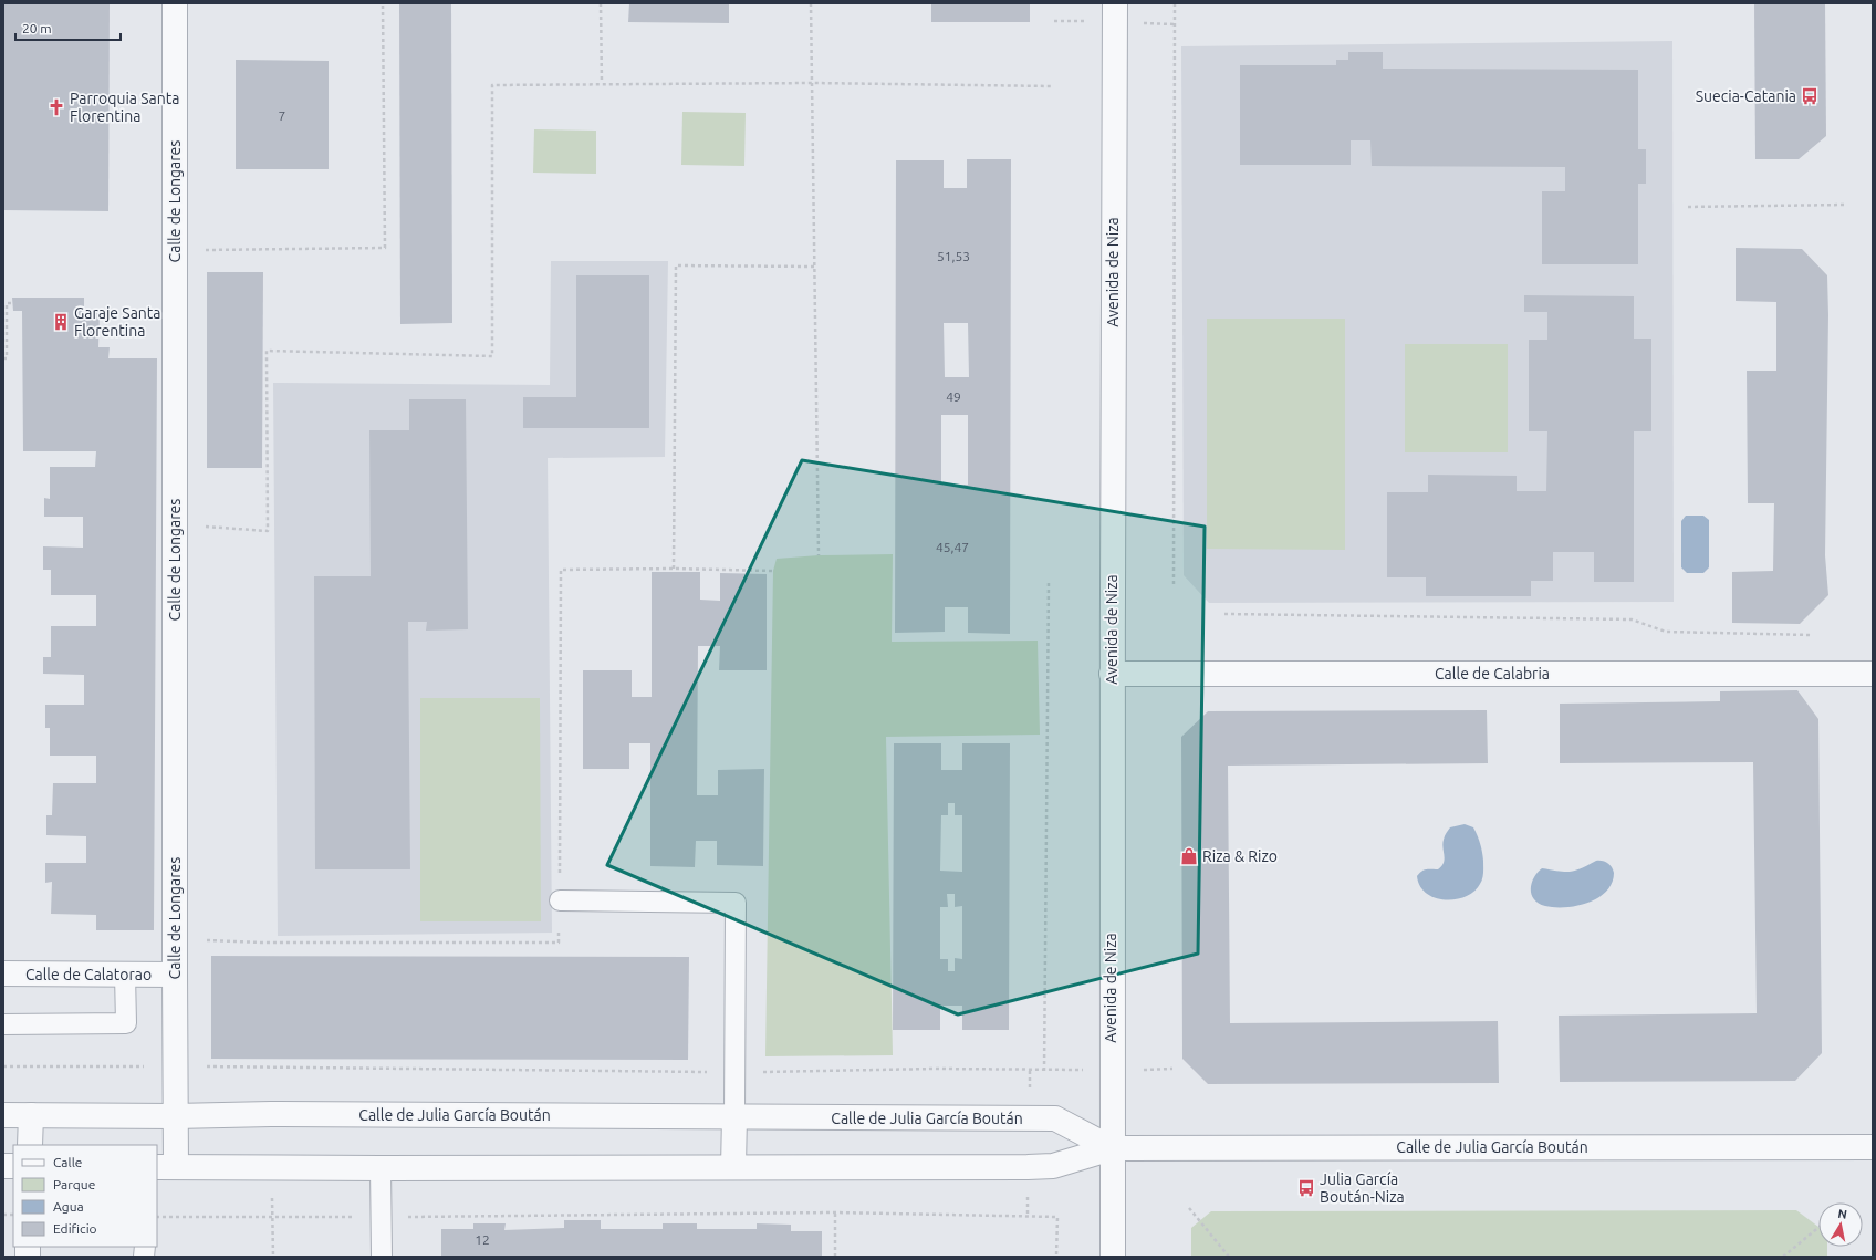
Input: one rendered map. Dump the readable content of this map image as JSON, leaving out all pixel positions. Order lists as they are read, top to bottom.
{
  "streets": {
    "street": [
      "Calle de Longares",
      "Avenida de Niza",
      "Calle de Calabria",
      "Calle de Calatorao",
      "Calle de Julia García Boután"
    ]
  },
  "crossings": [
    ["Calle de Longares", "Calle de Calatorao"],
    ["Calle de Longares", "Calle de Julia García Boután"],
    ["Avenida de Niza", "Calle de Calabria"],
    ["Avenida de Niza", "Calle de Julia García Boután"]
  ],
  "places": {
    "bus stop": ["Suecia-Catania", "Julia García Boután-Niza"],
    "church": ["Parroquia Santa Florentina"],
    "building": ["Garaje Santa Florentina"],
    "shop": ["Riza & Rizo"]
  },
  "house_numbers": [
    "7",
    "51,53",
    "49",
    "45,47",
    "12"
  ],
  "legend": [
    "Calle",
    "Parque",
    "Agua",
    "Edificio"
  ],
  "scale_bar": "20 m",
  "north": "top"
}
